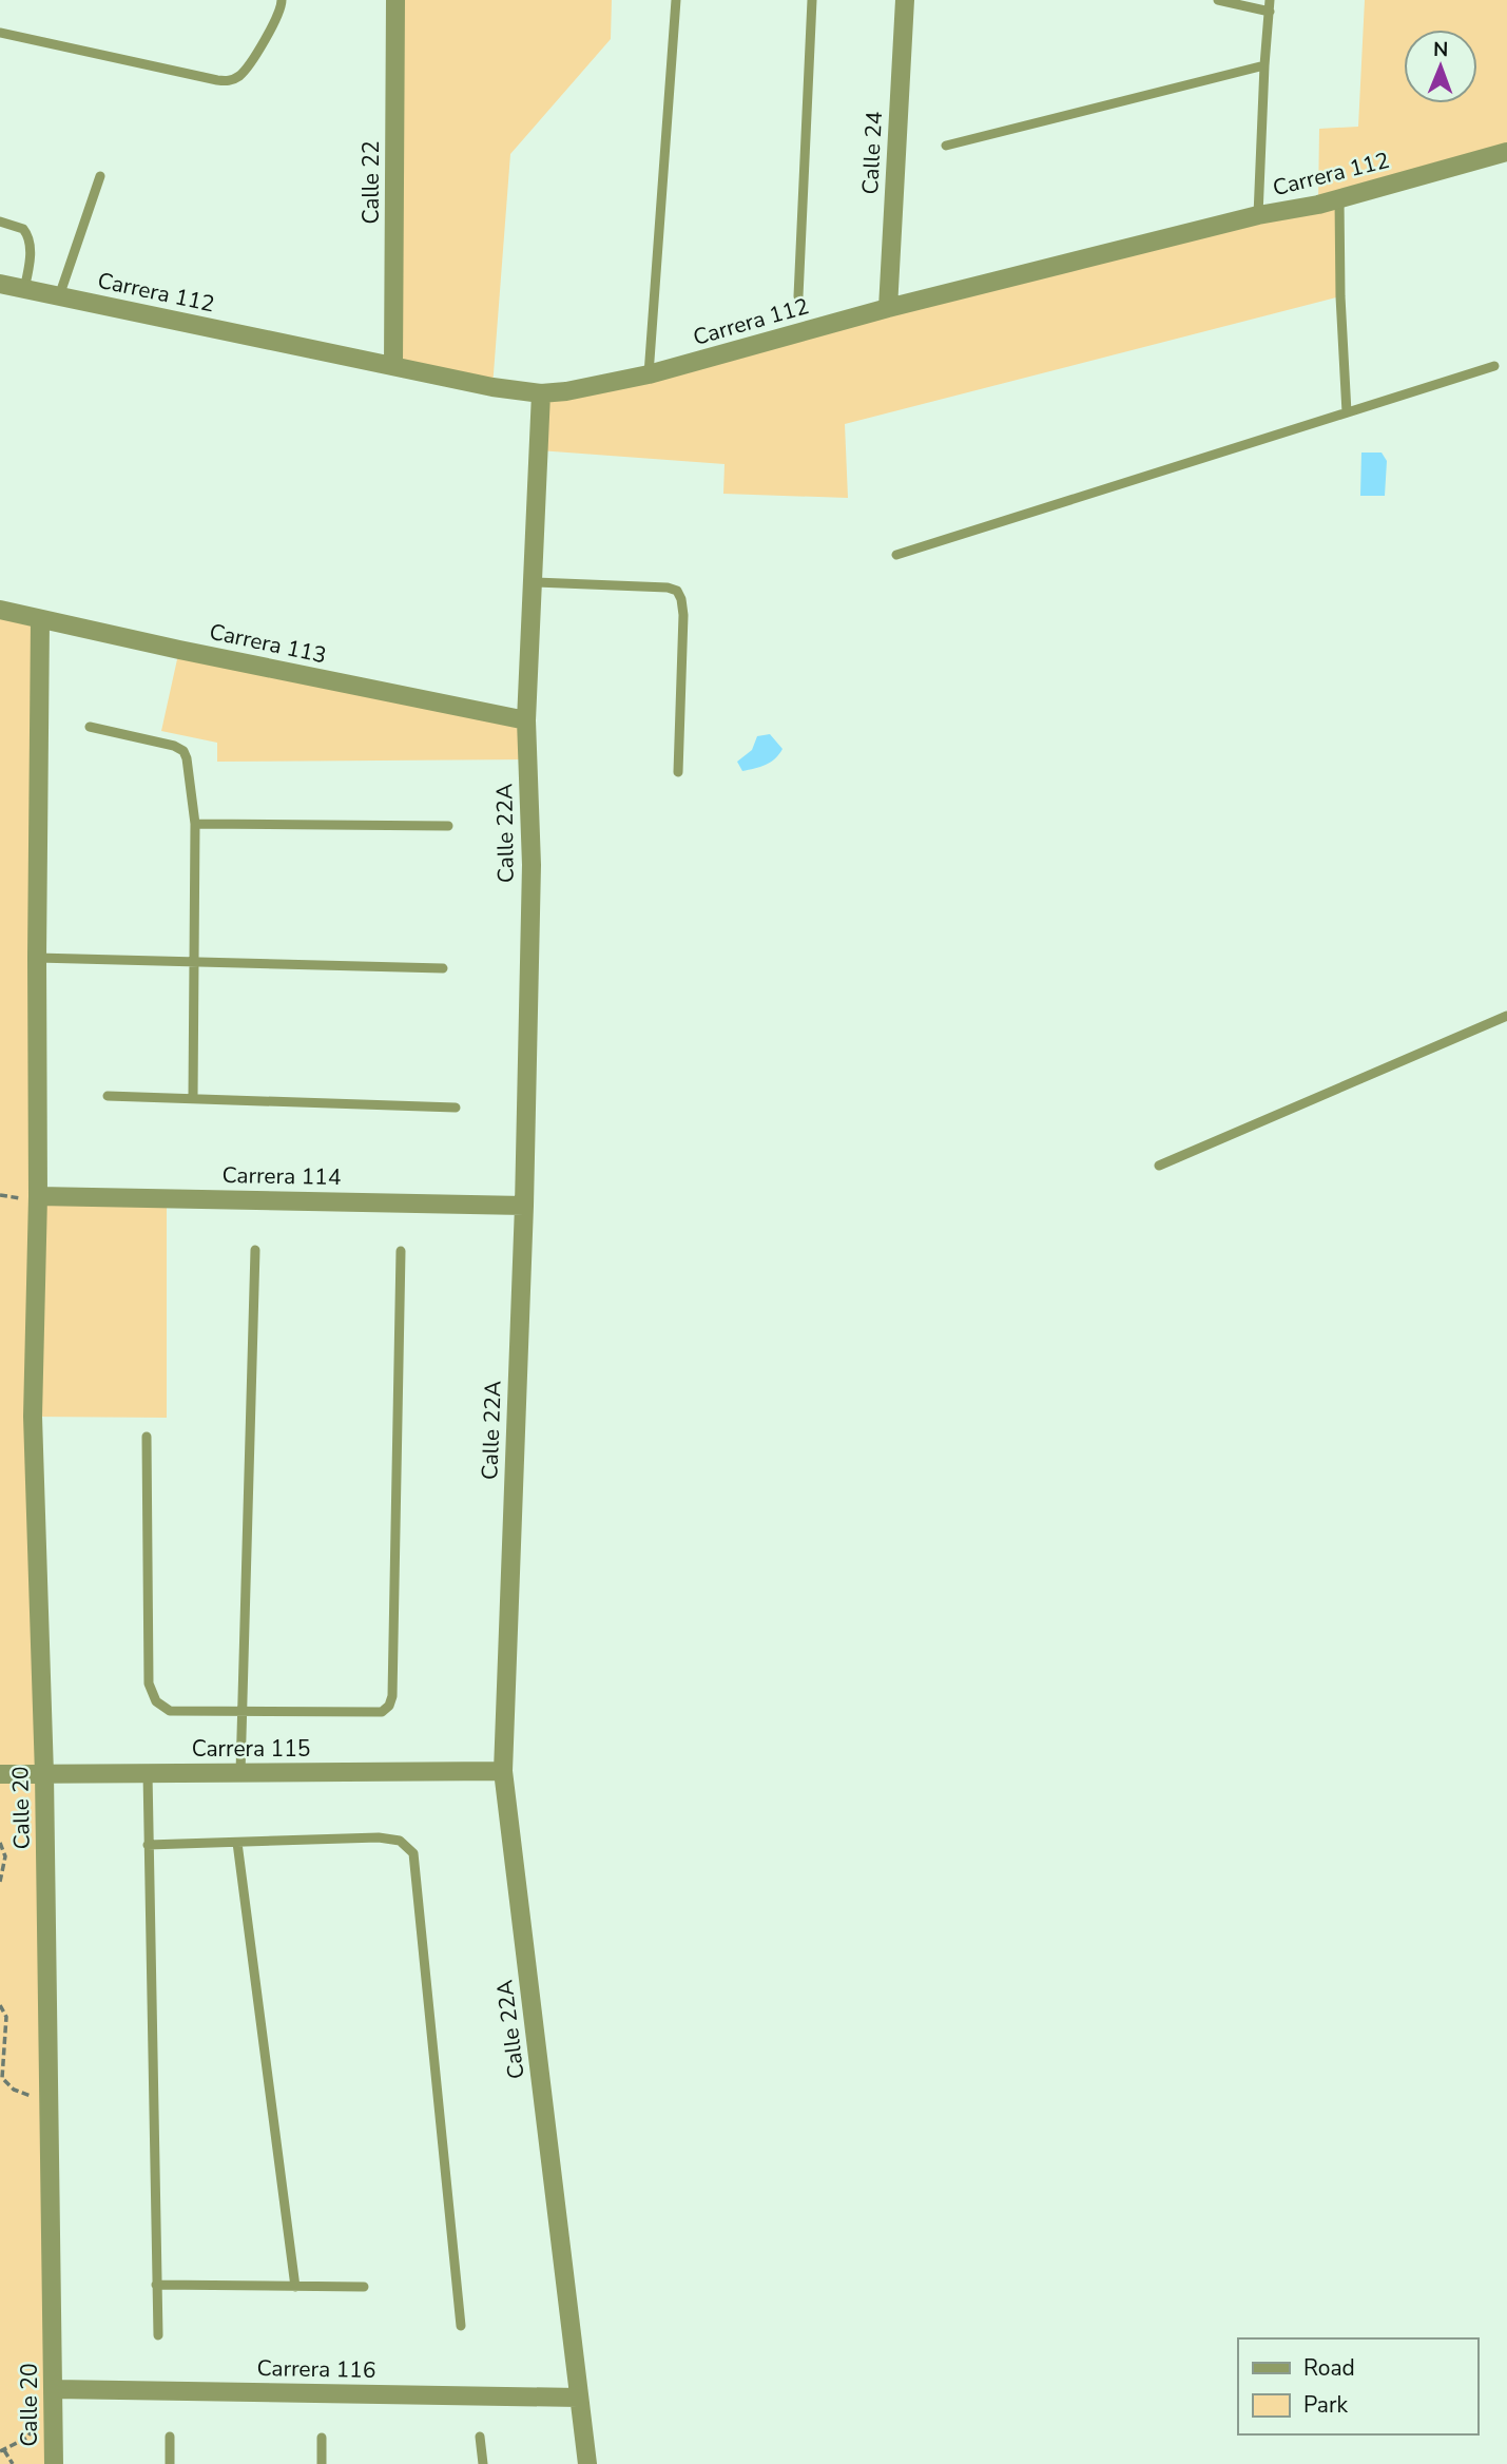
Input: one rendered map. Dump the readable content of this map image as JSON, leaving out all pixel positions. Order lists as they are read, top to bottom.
{
  "streets": {
    "street": [
      "Calle 24",
      "Carrera 112",
      "Calle 22",
      "Carrera 113",
      "Calle 22A",
      "Carrera 114",
      "Carrera 115",
      "Calle 20",
      "Carrera 116"
    ]
  },
  "crossings": [
    ["Calle 24", "Carrera 112"],
    ["Carrera 112", "Calle 22"],
    ["Carrera 112", "Calle 22A"],
    ["Carrera 113", "Calle 22A"],
    ["Carrera 113", "Calle 20"],
    ["Calle 22A", "Carrera 114"],
    ["Calle 22A", "Carrera 115"],
    ["Calle 22A", "Carrera 116"],
    ["Carrera 114", "Calle 20"],
    ["Carrera 115", "Calle 20"],
    ["Calle 20", "Carrera 116"]
  ],
  "legend": ["Road", "Park"],
  "north": "top"
}
